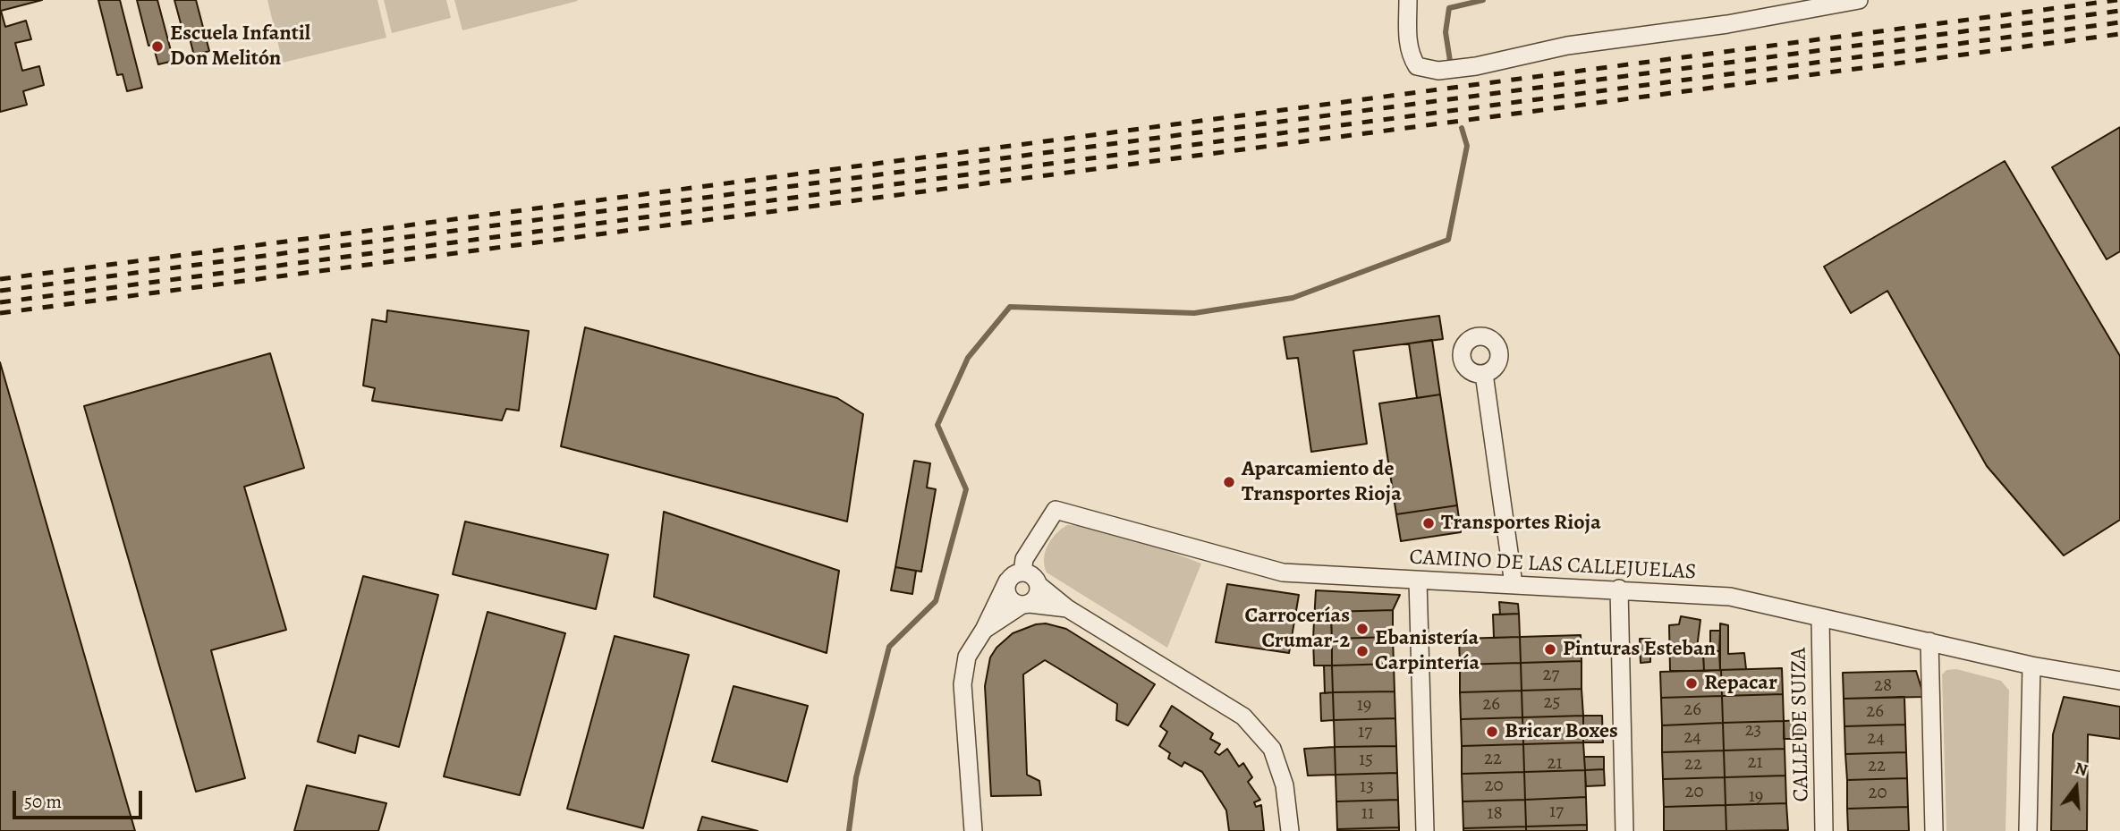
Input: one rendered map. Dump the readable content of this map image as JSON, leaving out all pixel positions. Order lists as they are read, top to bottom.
{
  "streets": {
    "street": ["CAMINO DE LAS CALLEJUELAS", "CALLE DE SUIZA"]
  },
  "crossings": [
    ["CAMINO DE LAS CALLEJUELAS", "CALLE DE SUIZA"]
  ],
  "places": [
    "Escuela Infantil Don Melitón",
    "Aparcamiento de Transportes Rioja",
    "Transportes Rioja",
    "Carrocerías Crumar-2",
    "Pinturas Esteban",
    "Ebanistería Carpintería",
    "Repacar",
    "Bricar Boxes"
  ],
  "house_numbers": [
    "27",
    "28",
    "25",
    "26",
    "19",
    "26",
    "26",
    "23",
    "17",
    "24",
    "24",
    "22",
    "15",
    "21",
    "21",
    "22",
    "22",
    "20",
    "13",
    "20",
    "20",
    "19",
    "17",
    "11",
    "18"
  ],
  "scale_bar": "50 m",
  "north": "top"
}
